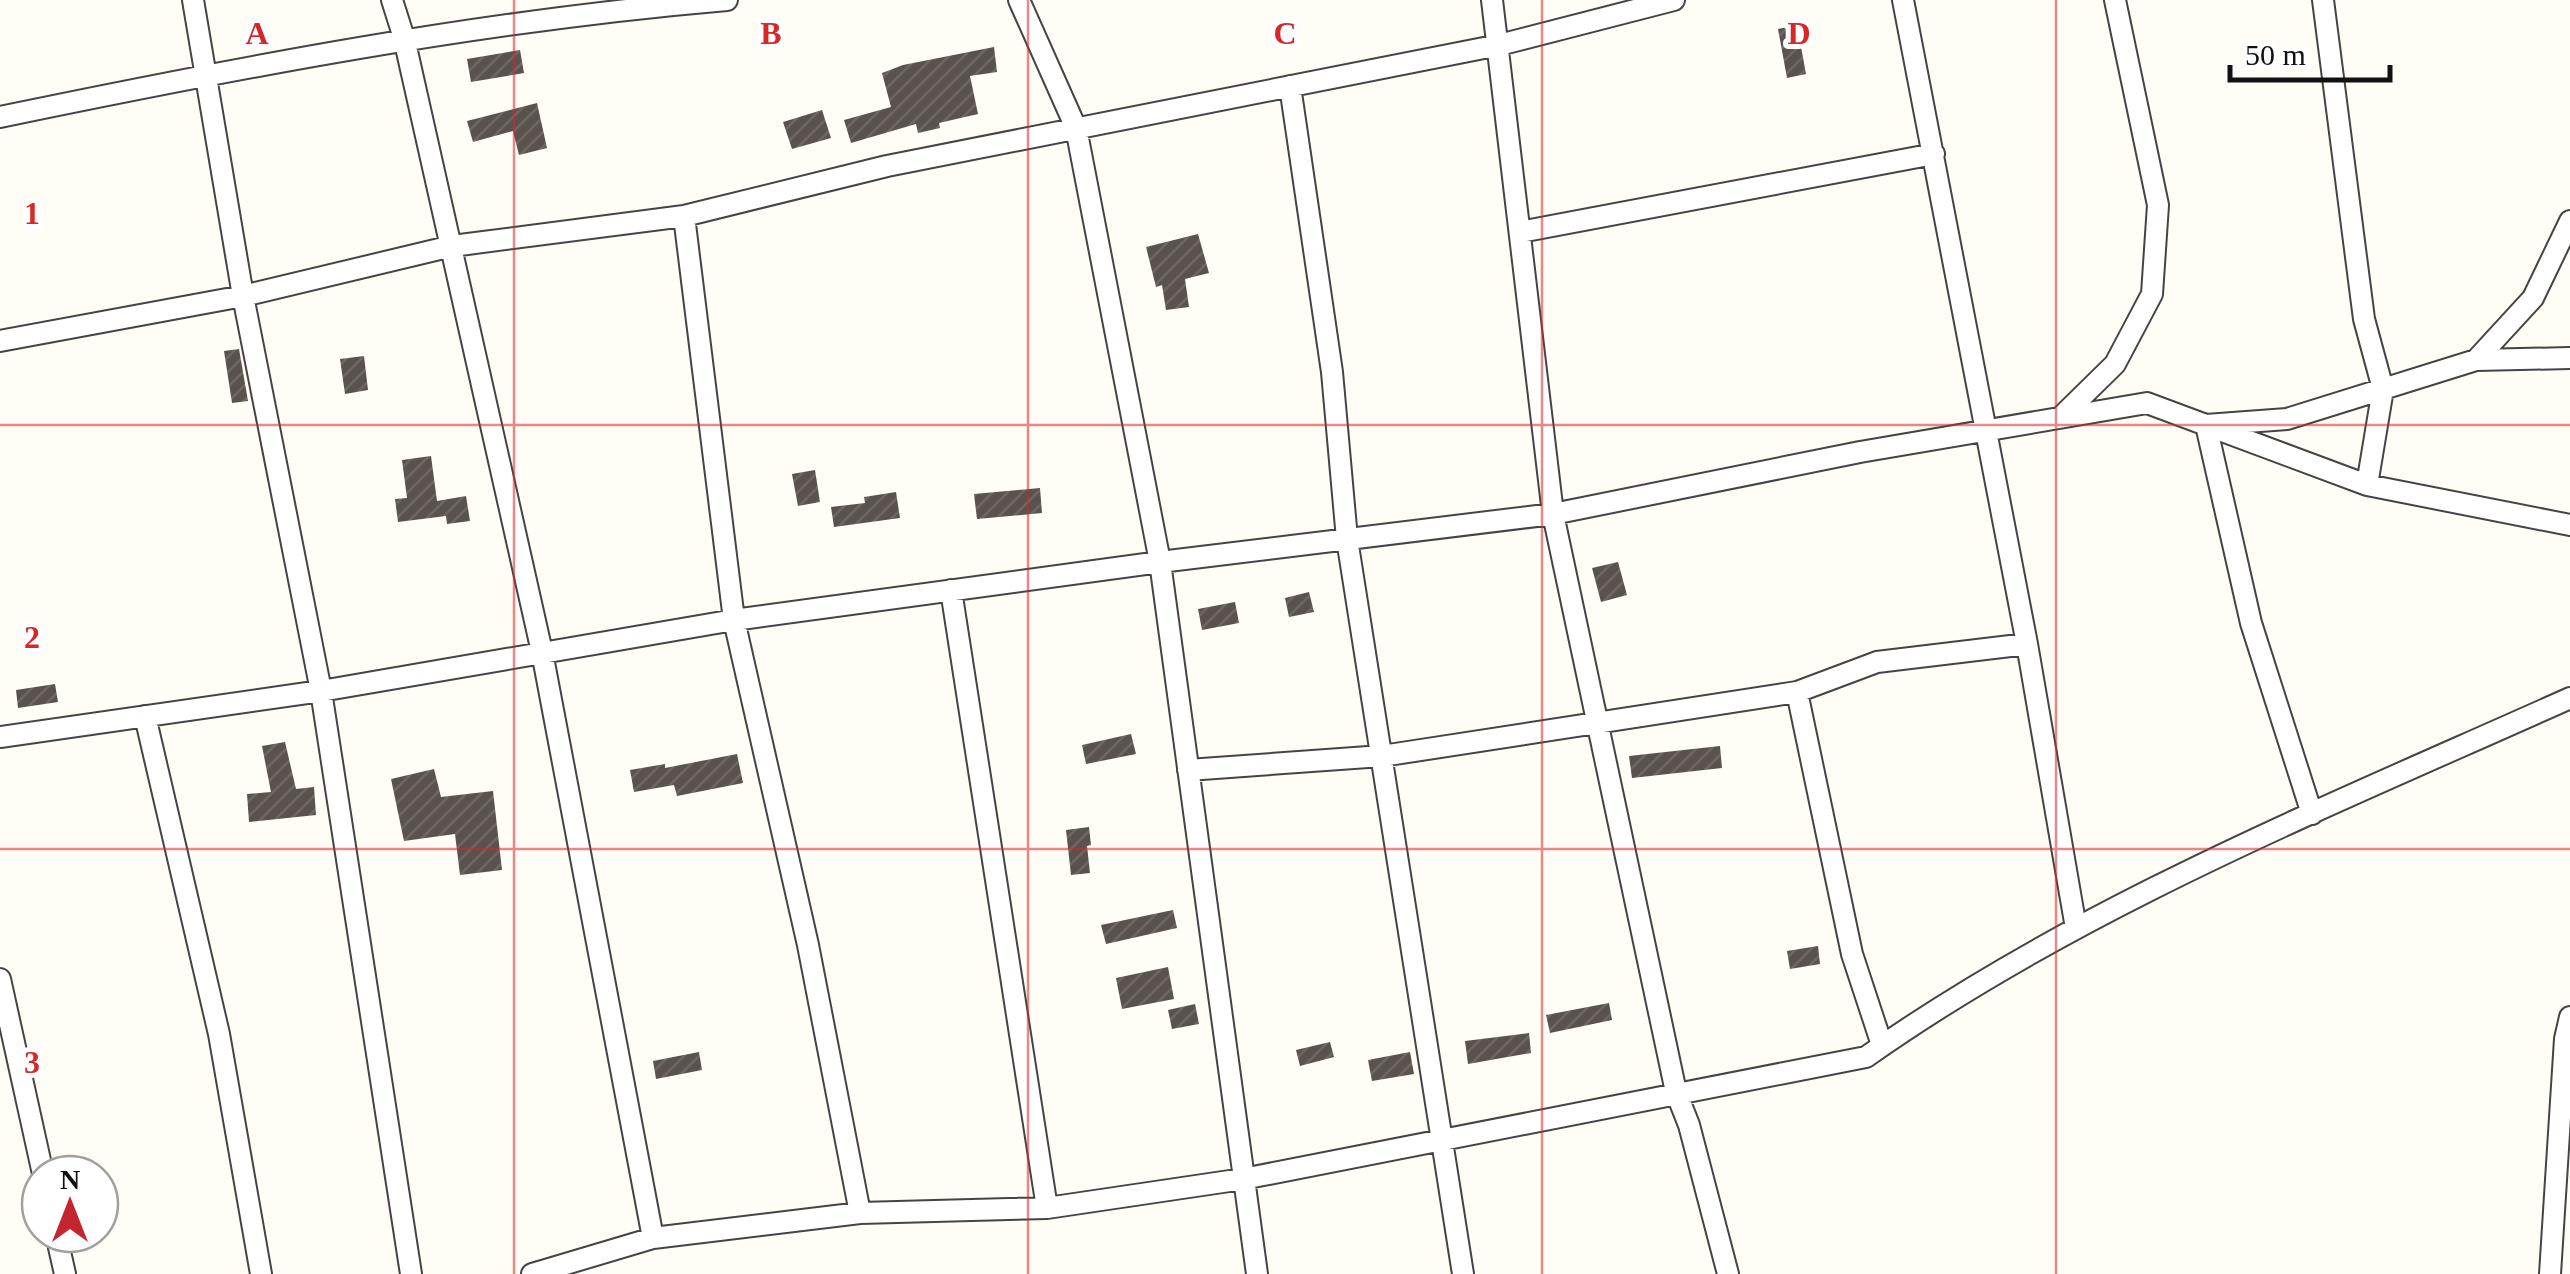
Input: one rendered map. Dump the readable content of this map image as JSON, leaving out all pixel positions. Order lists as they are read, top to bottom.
{
  "scale_bar": "50 m",
  "north": "top",
  "grid": {
    "columns": [
      "A",
      "B",
      "C",
      "D"
    ],
    "rows": ["1", "2", "3"]
  }
}
